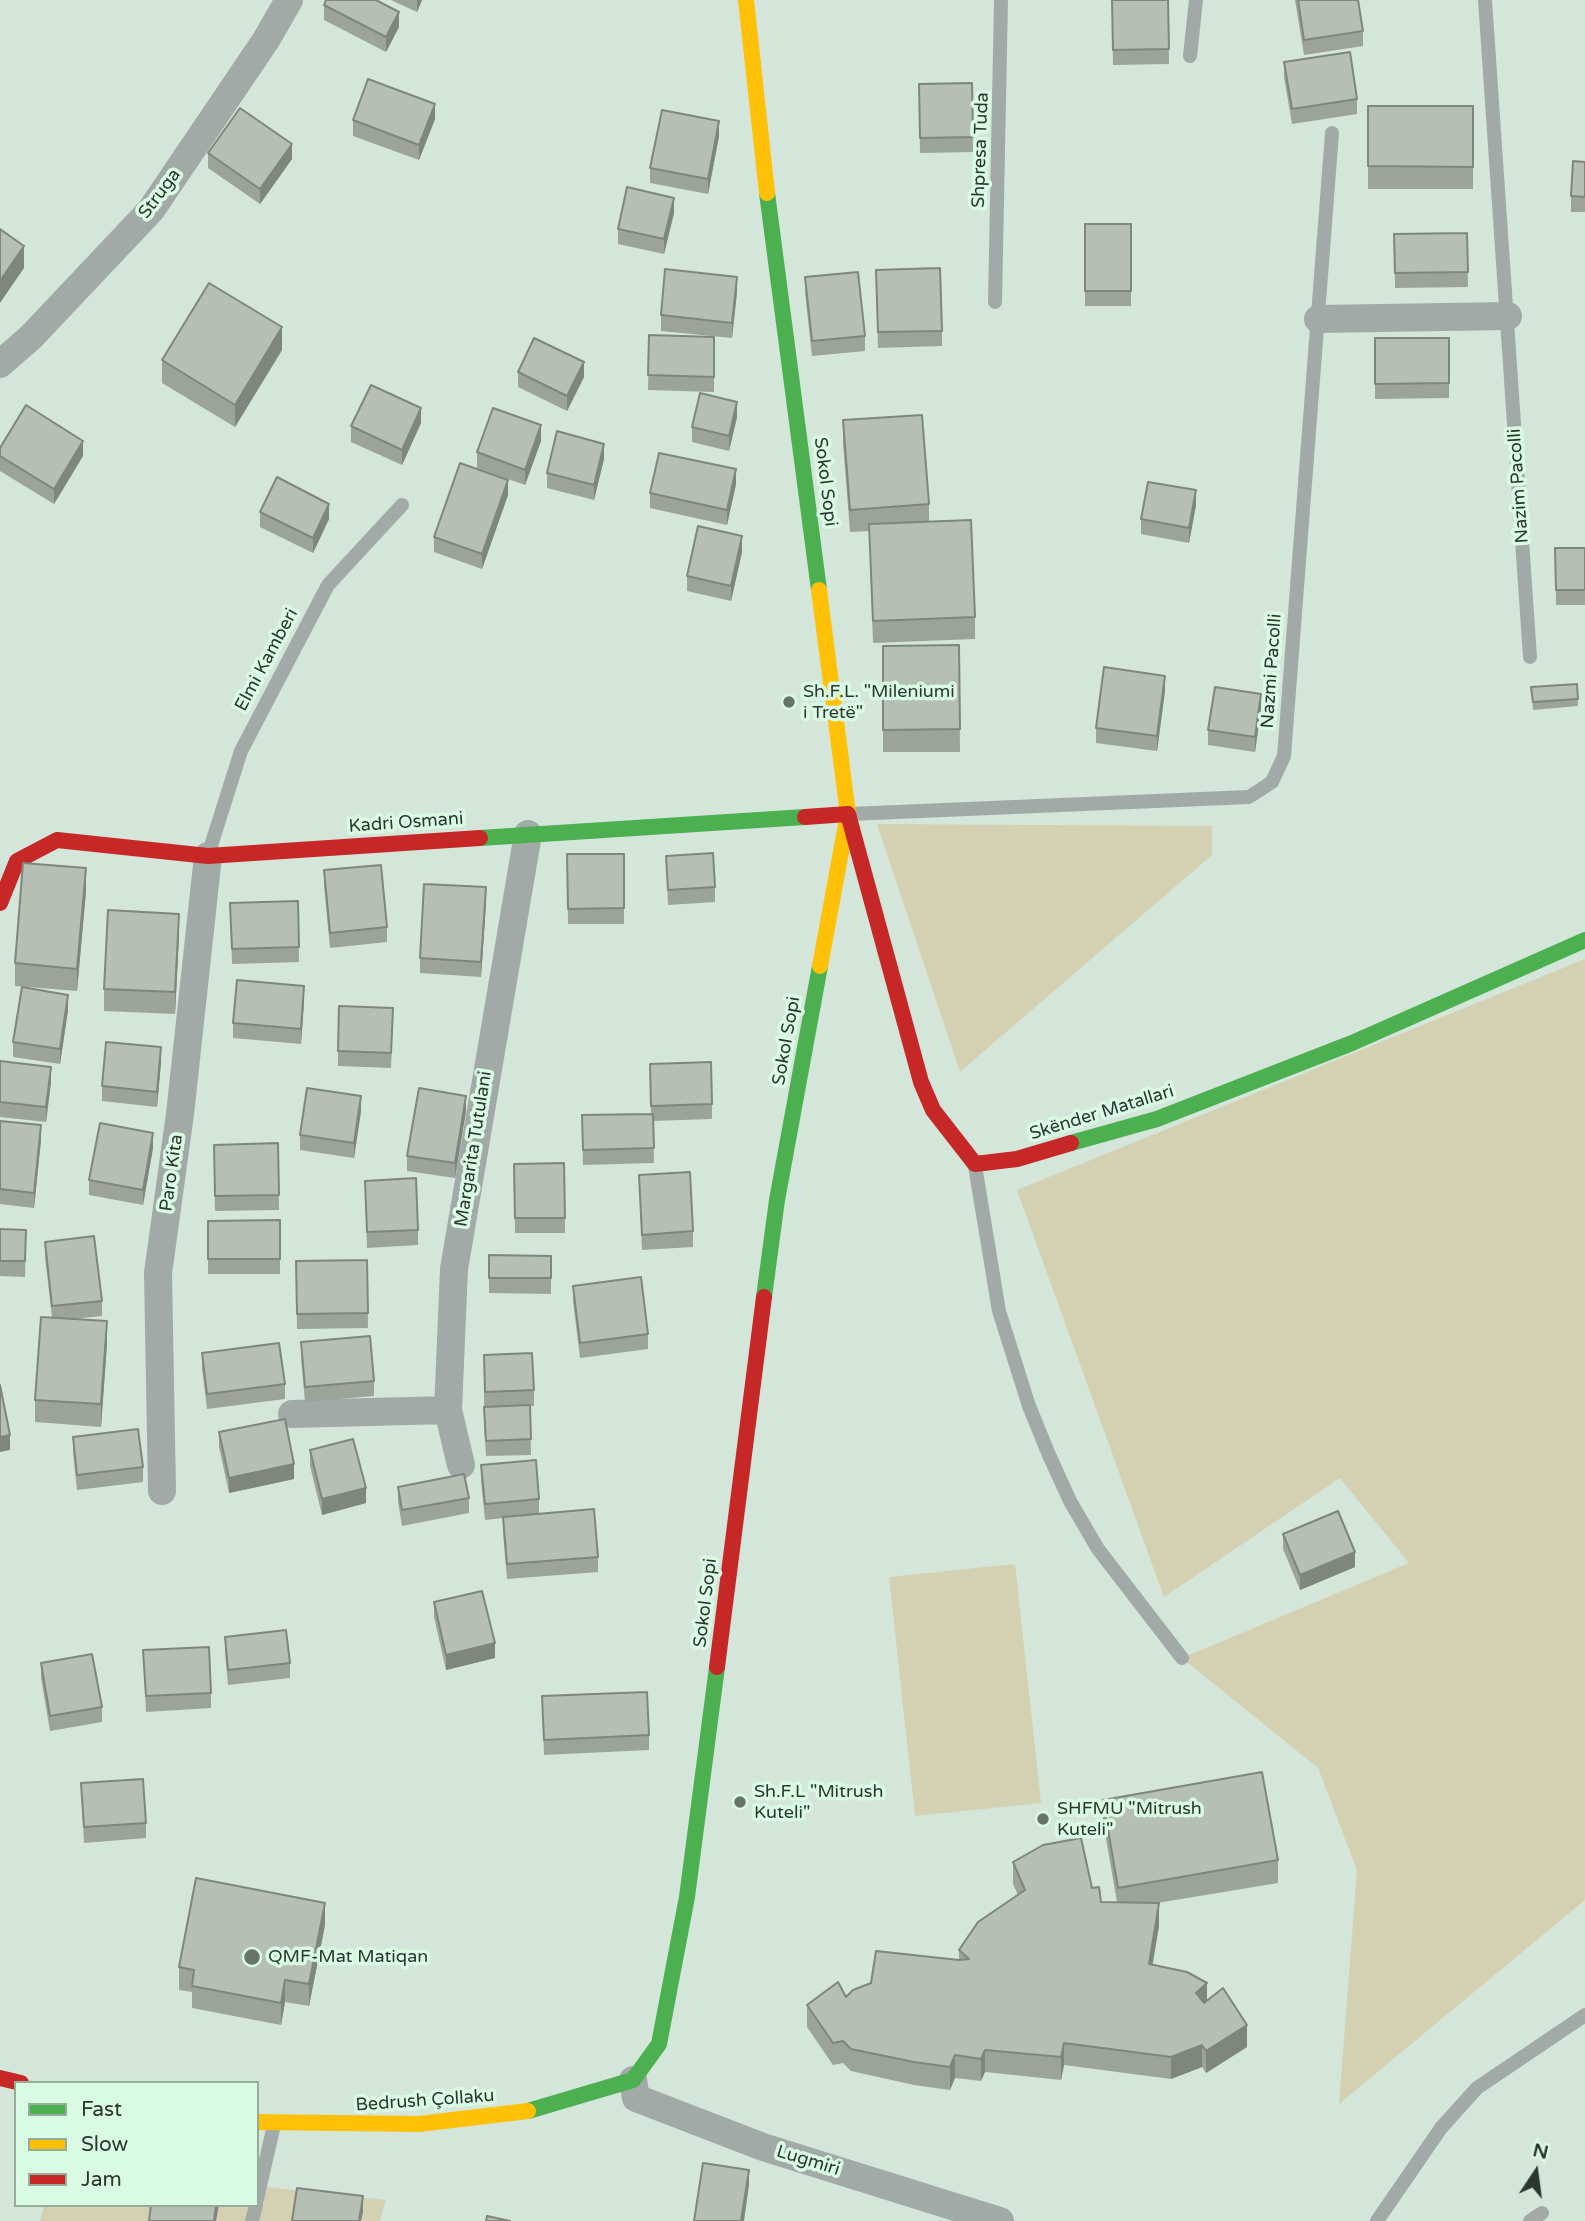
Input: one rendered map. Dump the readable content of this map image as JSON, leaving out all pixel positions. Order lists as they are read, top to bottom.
{
  "streets": {
    "street": [
      "Struga",
      "Sokol Sopi",
      "Kadri Osmani",
      "Skënder Matallari",
      "Margarita Tutulani",
      "Paro Kita",
      "Bedrush Çollaku",
      "Lugmiri"
    ],
    "lane": [
      "Shpresa Tuda",
      "Nazim Pacolli",
      "Elmi Kamberi",
      "Nazmi Pacolli"
    ]
  },
  "crossings": [
    ["Sokol Sopi", "Nazmi Pacolli"],
    ["Sokol Sopi", "Kadri Osmani"],
    ["Sokol Sopi", "Bedrush Çollaku"],
    ["Sokol Sopi", "Lugmiri"],
    ["Elmi Kamberi", "Kadri Osmani"],
    ["Elmi Kamberi", "Paro Kita"],
    ["Nazmi Pacolli", "Kadri Osmani"],
    ["Kadri Osmani", "Margarita Tutulani"],
    ["Kadri Osmani", "Paro Kita"],
    ["Bedrush Çollaku", "Lugmiri"]
  ],
  "places": [
    "Sh.F.L. \"Mileniumi i Tretë\"",
    "Sh.F.L \"Mitrush Kuteli\"",
    "SHFMU \"Mitrush Kuteli\"",
    "QMF-Mat Matiqan"
  ],
  "legend": ["Fast", "Slow", "Jam"],
  "north": "top"
}
